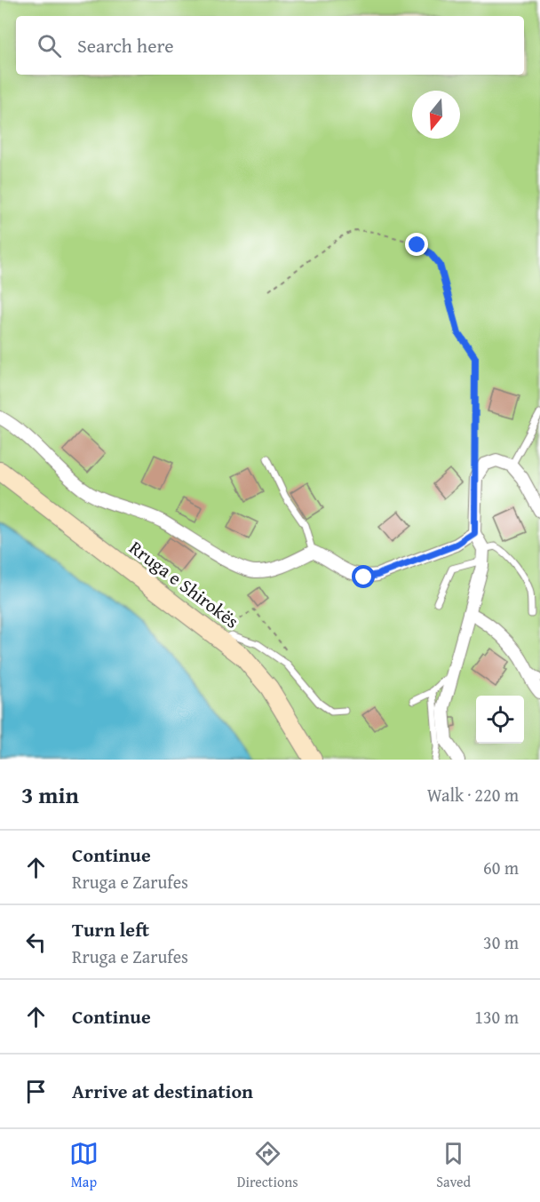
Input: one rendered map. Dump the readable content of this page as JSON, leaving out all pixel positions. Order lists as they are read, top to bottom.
{
  "streets": {
    "main road": ["Rruga e Shirokës"]
  },
  "north": "bottom",
  "page": {
    "search": "Search here",
    "heading": ["3 min", "Walk · 220 m"],
    "list": [
      ["Continue", "Rruga e Zarufes", "60 m"],
      ["Turn left", "Rruga e Zarufes", "30 m"],
      ["Continue", "130 m"],
      "Arrive at destination"
    ],
    "nav": ["Map", "Directions", "Saved"]
  }
}
